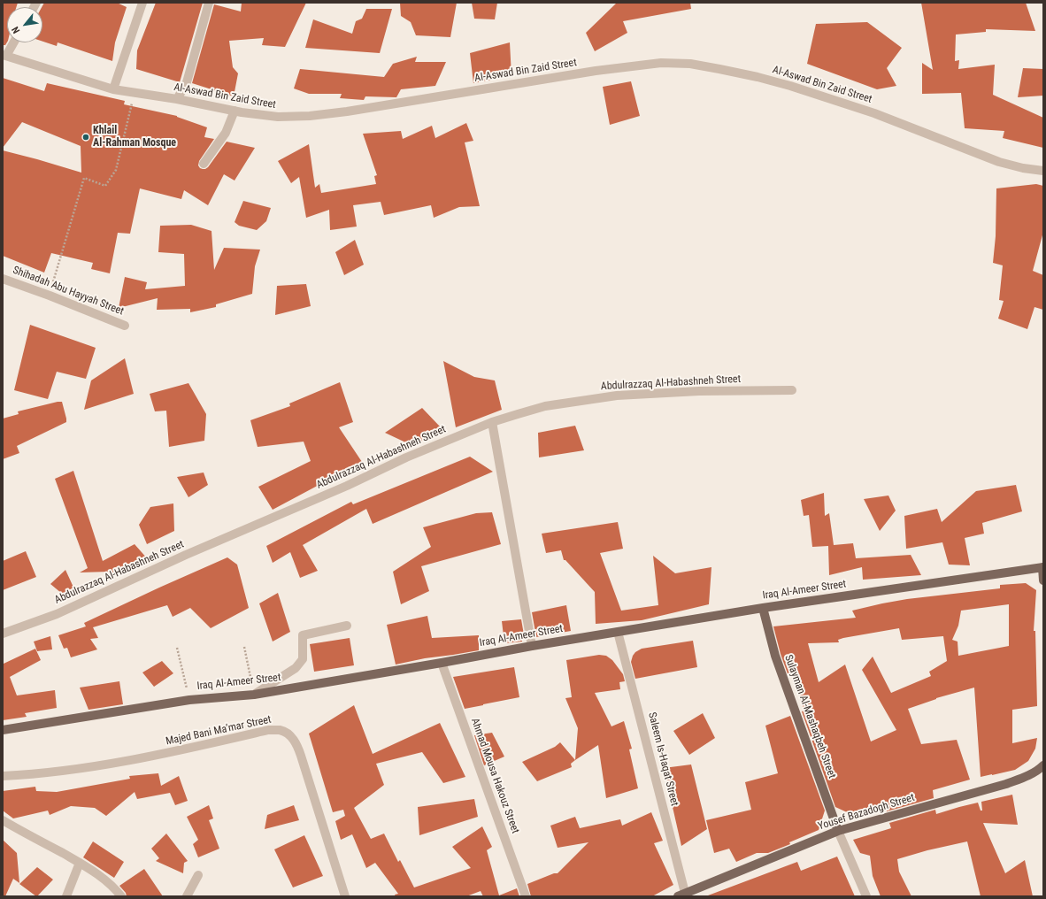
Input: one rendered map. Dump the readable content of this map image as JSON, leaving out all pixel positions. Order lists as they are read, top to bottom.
{
  "streets": {
    "main road": ["Iraq Al-Ameer Street", "Sulayman Al-Mashaqbeh Street", "Yousef Bazadogh Street"],
    "street": [
      "Al-Aswad Bin Zaid Street",
      "Shihadah Abu Hayyah Street",
      "Abdulrazzaq Al-Habashneh Street",
      "Majed Bani Ma’mar Street",
      "Saleem Is-Haqat Street",
      "Ahmad Mousa Hakouz Street"
    ]
  },
  "crossings": [
    ["Iraq Al-Ameer Street", "Sulayman Al-Mashaqbeh Street"],
    ["Iraq Al-Ameer Street", "Saleem Is-Haqat Street"],
    ["Iraq Al-Ameer Street", "Ahmad Mousa Hakouz Street"],
    ["Sulayman Al-Mashaqbeh Street", "Yousef Bazadogh Street"],
    ["Saleem Is-Haqat Street", "Yousef Bazadogh Street"]
  ],
  "places": ["Khlail Al-Rahman Mosque"],
  "north": "bottom left"
}
